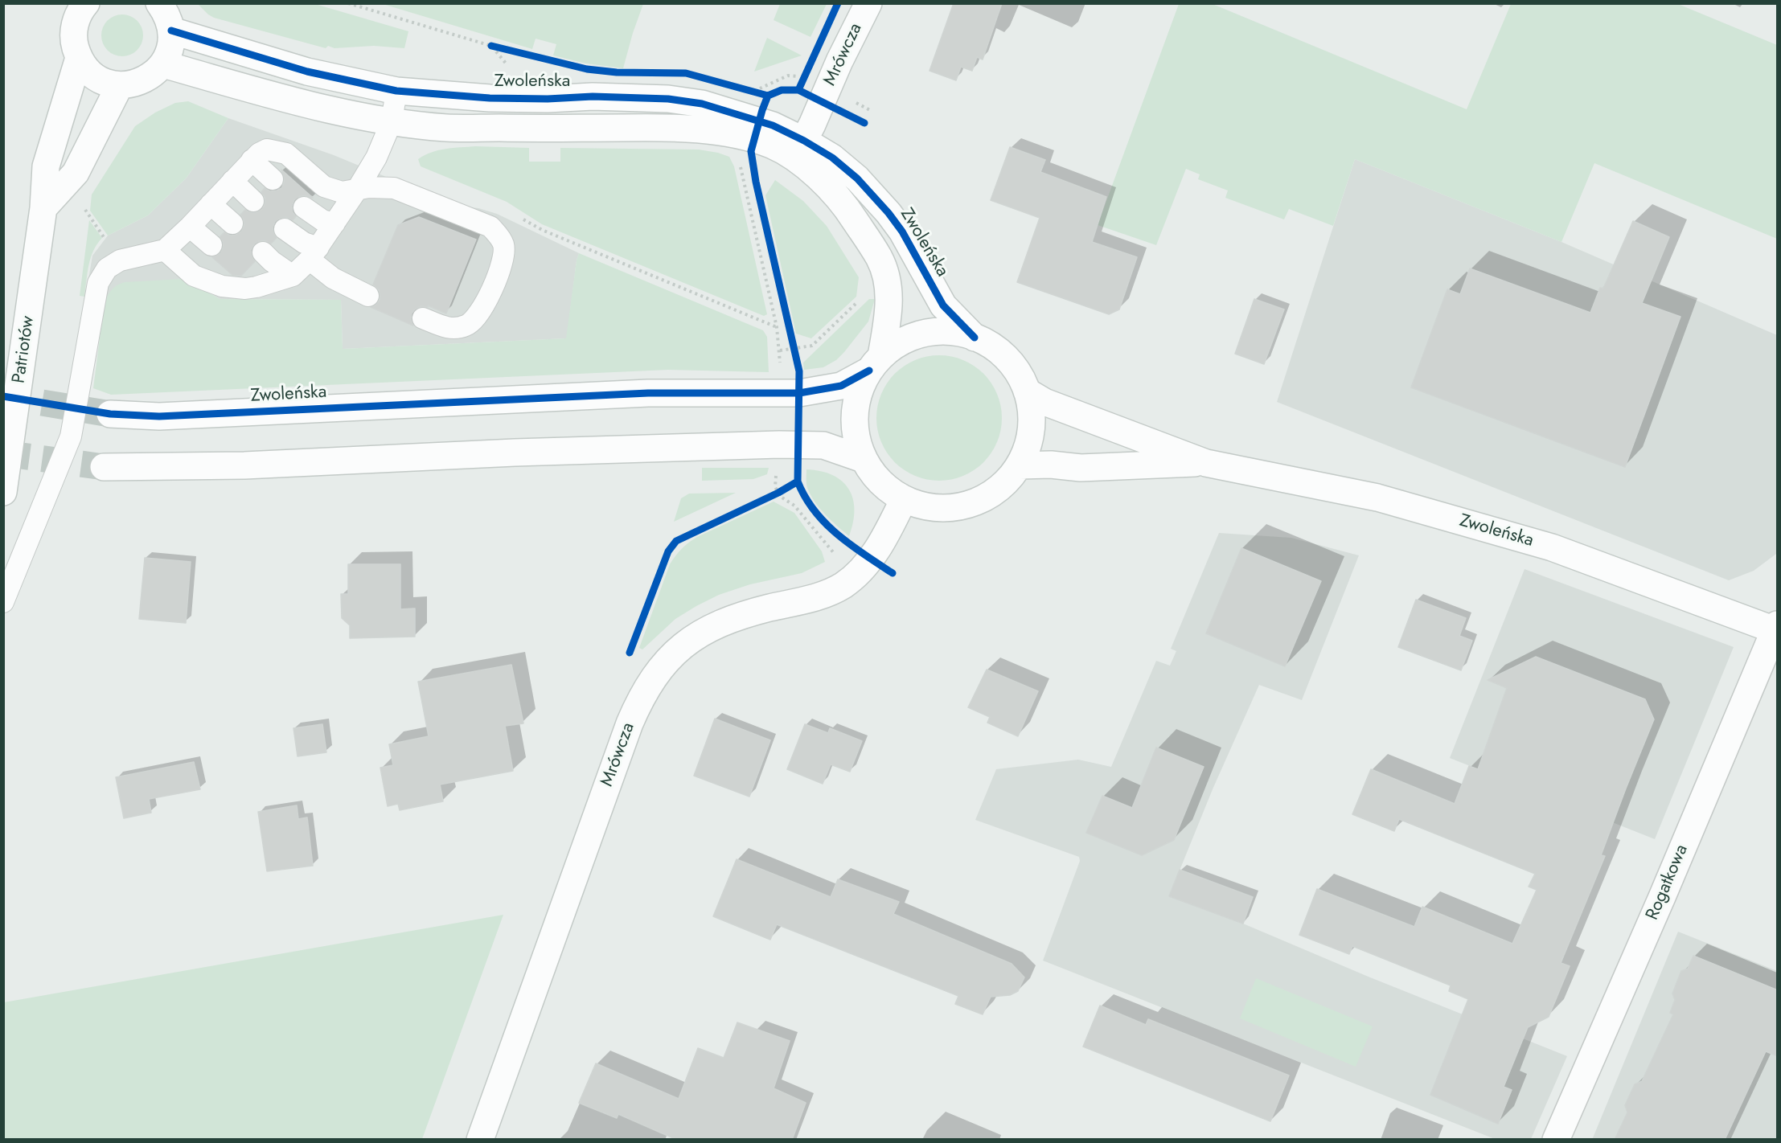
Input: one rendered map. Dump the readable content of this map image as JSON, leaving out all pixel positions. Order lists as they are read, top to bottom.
{
  "streets": {
    "street": [
      "Mrówcza",
      "Zwoleńska",
      "Patriotów",
      "Rogatkowa"
    ]
  },
  "crossings": [
    ["Mrówcza", "Zwoleńska"],
    ["Zwoleńska", "Rogatkowa"]
  ]
}
